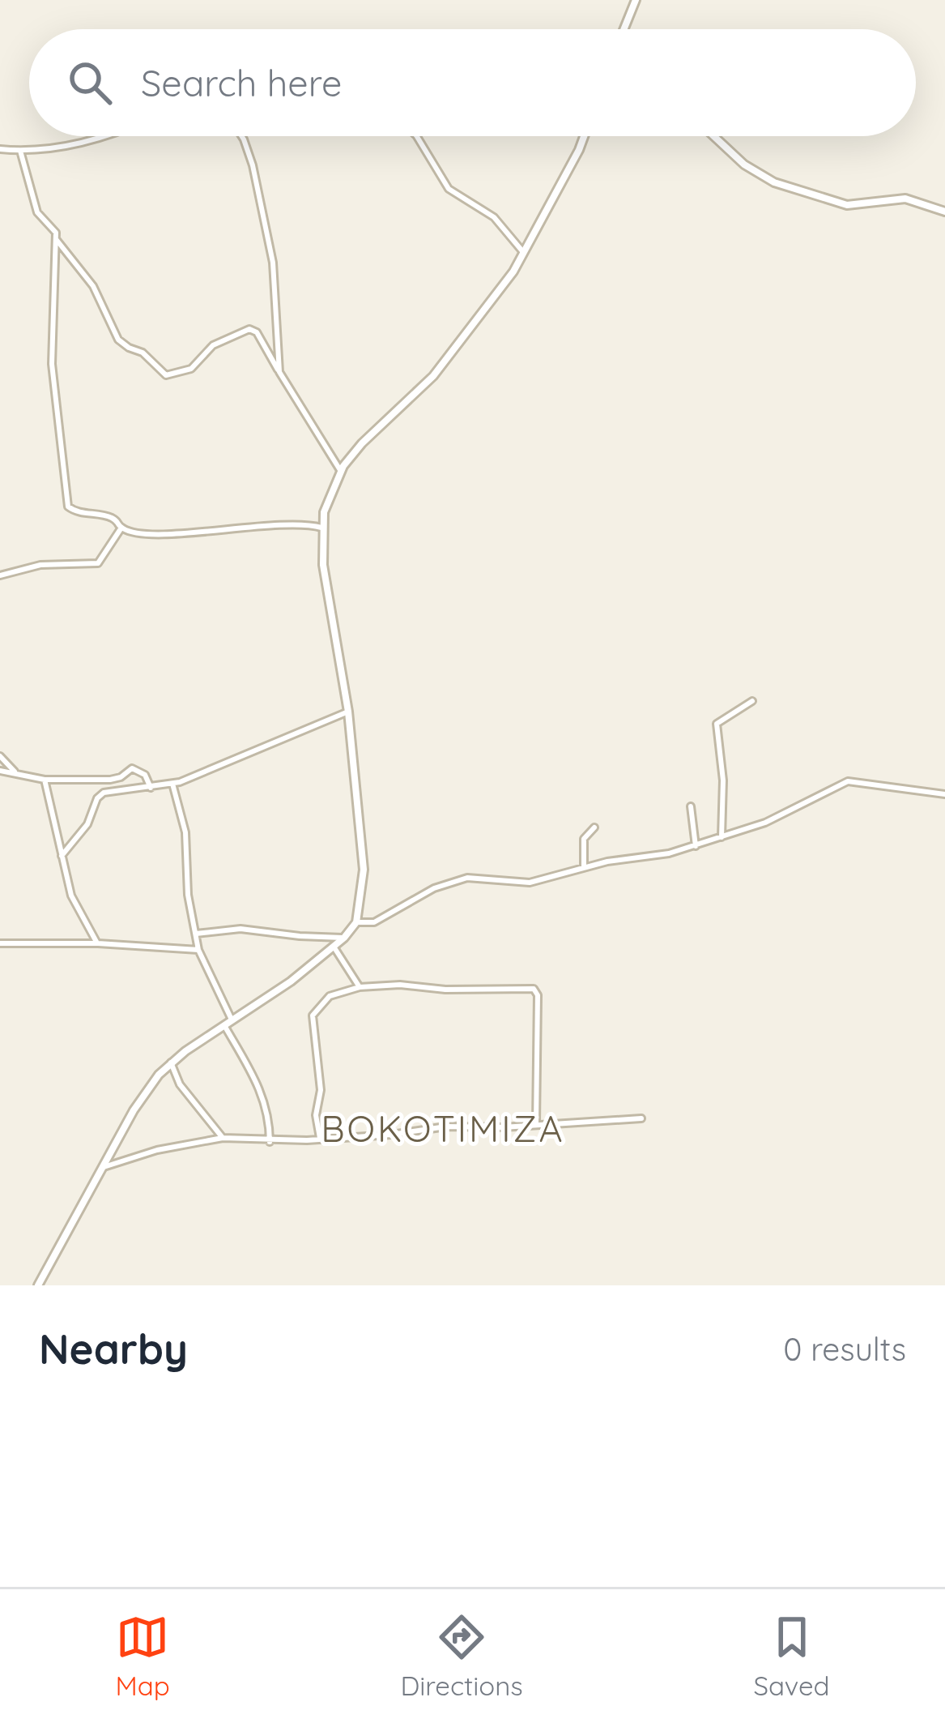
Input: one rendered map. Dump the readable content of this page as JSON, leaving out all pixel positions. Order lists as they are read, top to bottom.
{
  "districts": ["BOKOTIMIZA"],
  "page": {
    "search": "Search here",
    "heading": ["Nearby", "0 results"],
    "nav": ["Map", "Directions", "Saved"]
  }
}
